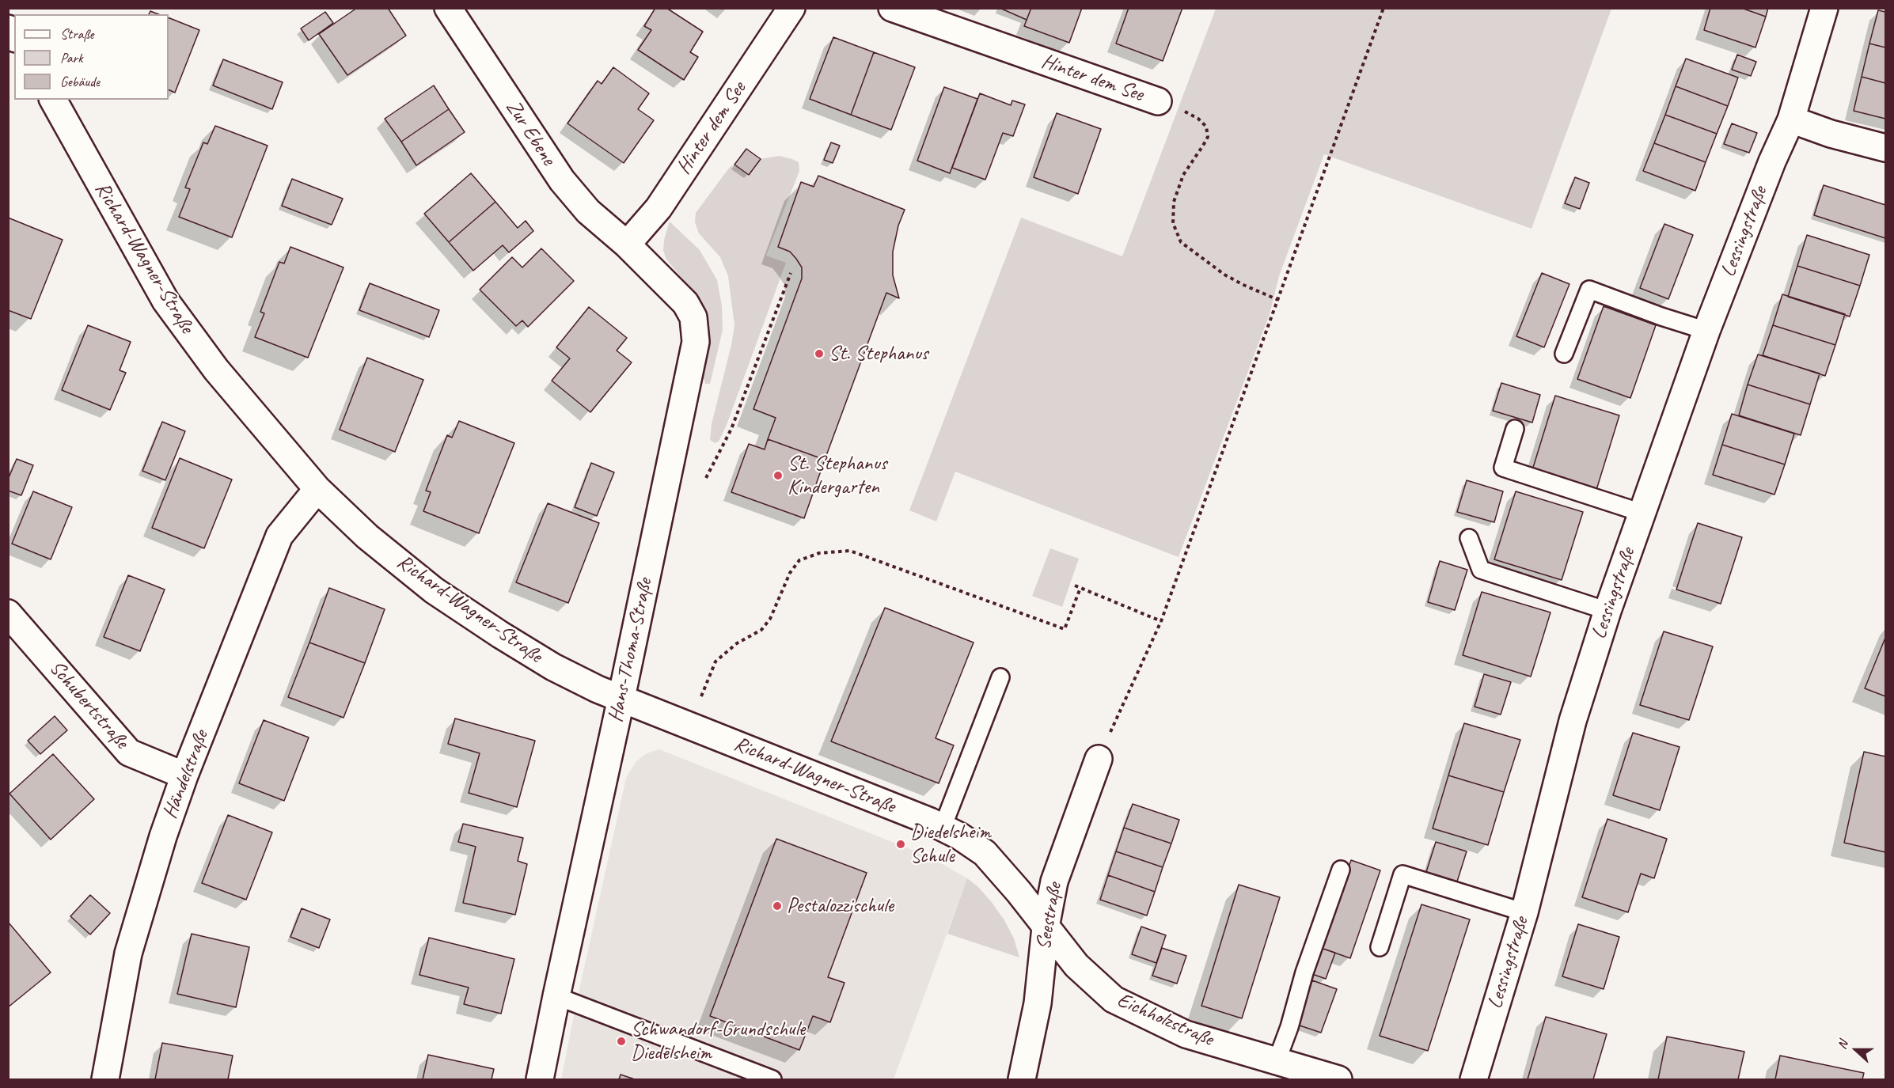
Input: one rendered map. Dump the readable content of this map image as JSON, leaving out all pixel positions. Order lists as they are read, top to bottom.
{
  "streets": {
    "street": [
      "Hinter dem See",
      "Zur Ebene",
      "Lessingstraße",
      "Richard-Wagner-Straße",
      "Hans-Thoma-Straße",
      "Schubertstraße",
      "Händelstraße",
      "Seestraße",
      "Eichholzstraße"
    ]
  },
  "crossings": [
    ["Hinter dem See", "Zur Ebene"],
    ["Hinter dem See", "Hans-Thoma-Straße"],
    ["Zur Ebene", "Hans-Thoma-Straße"],
    ["Richard-Wagner-Straße", "Hans-Thoma-Straße"],
    ["Richard-Wagner-Straße", "Händelstraße"],
    ["Richard-Wagner-Straße", "Seestraße"],
    ["Richard-Wagner-Straße", "Eichholzstraße"],
    ["Schubertstraße", "Händelstraße"],
    ["Seestraße", "Eichholzstraße"]
  ],
  "places": [
    "St. Stephanus",
    "St. Stephanus Kindergarten",
    "Diedelsheim Schule",
    "Pestalozzischule",
    "Schwandorf-Grundschule Diedelsheim"
  ],
  "legend": ["Straße", "Park", "Gebäude"],
  "north": "left"
}
